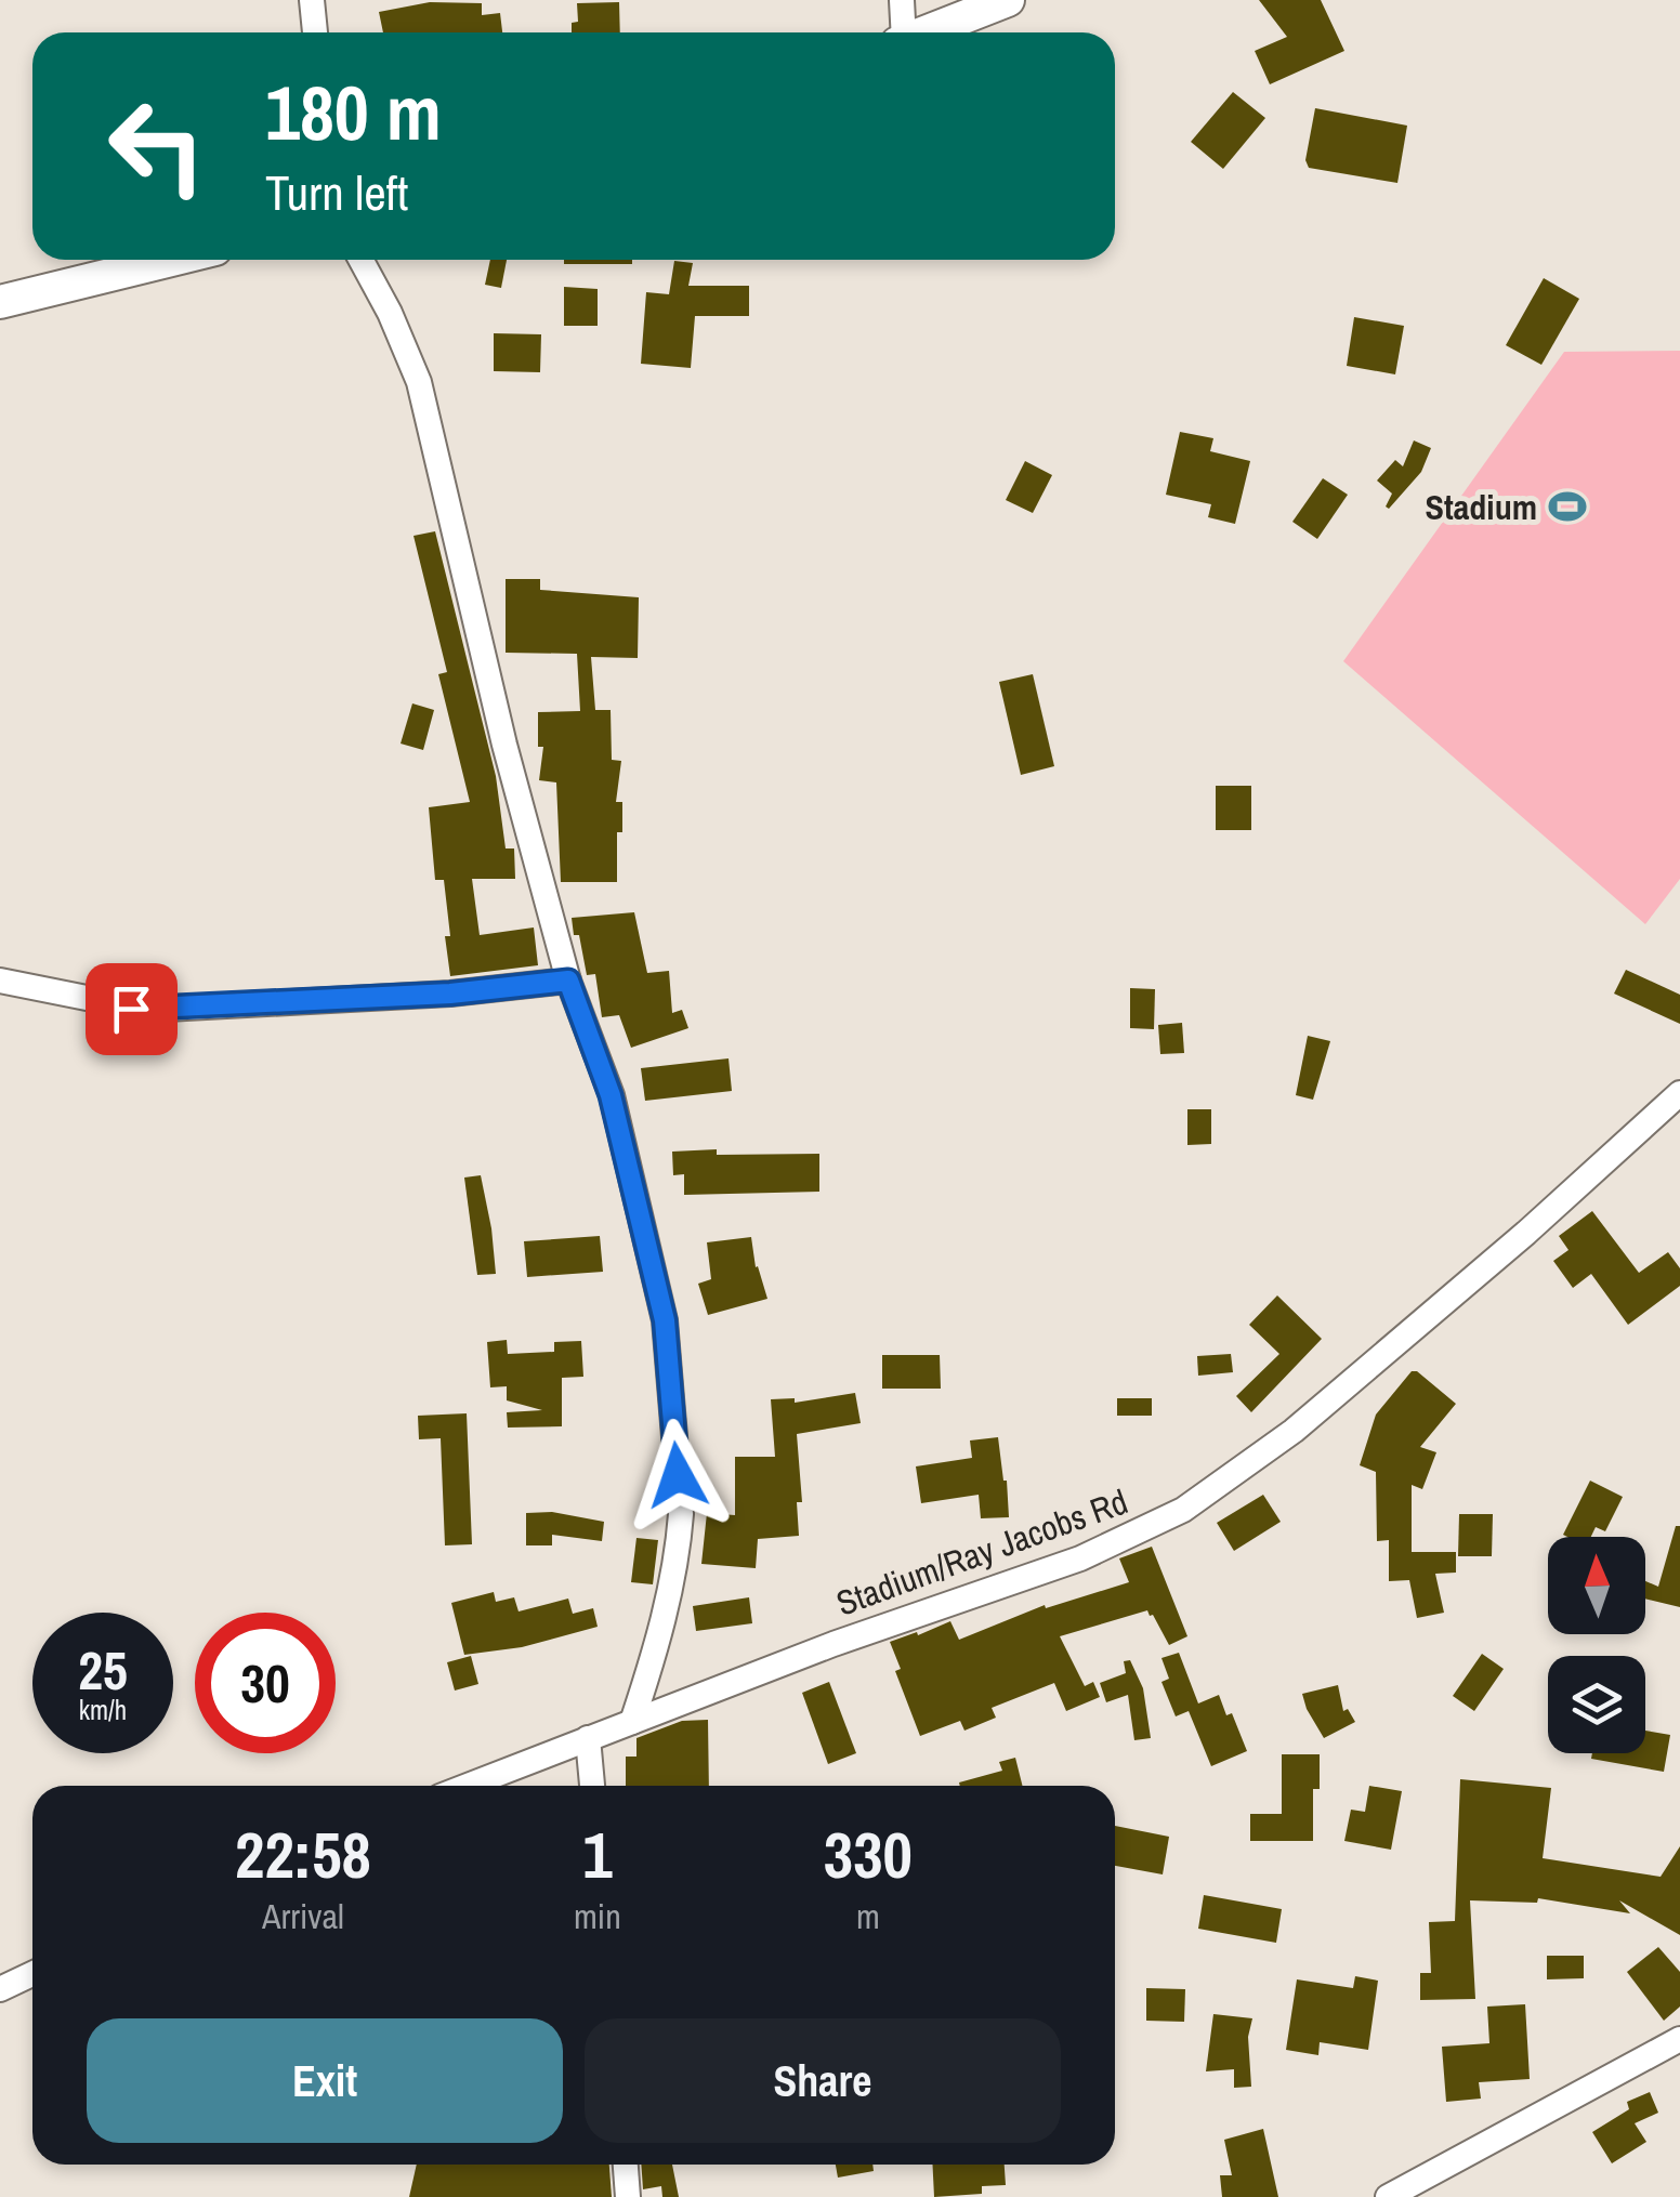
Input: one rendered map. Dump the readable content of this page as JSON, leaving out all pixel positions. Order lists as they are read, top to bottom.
{
  "streets": {
    "street": ["Stadium/Ray Jacobs Rd"]
  },
  "places": {
    "sports": ["Stadium"]
  },
  "north": "top",
  "page": {
    "turn": ["180 m", "Turn left"],
    "speed": "25 km/h",
    "limit": "30",
    "eta": [
      "22:58",
      "Arrival",
      "1",
      "min",
      "330",
      "m"
    ],
    "buttons": ["Exit", "Share"]
  }
}
